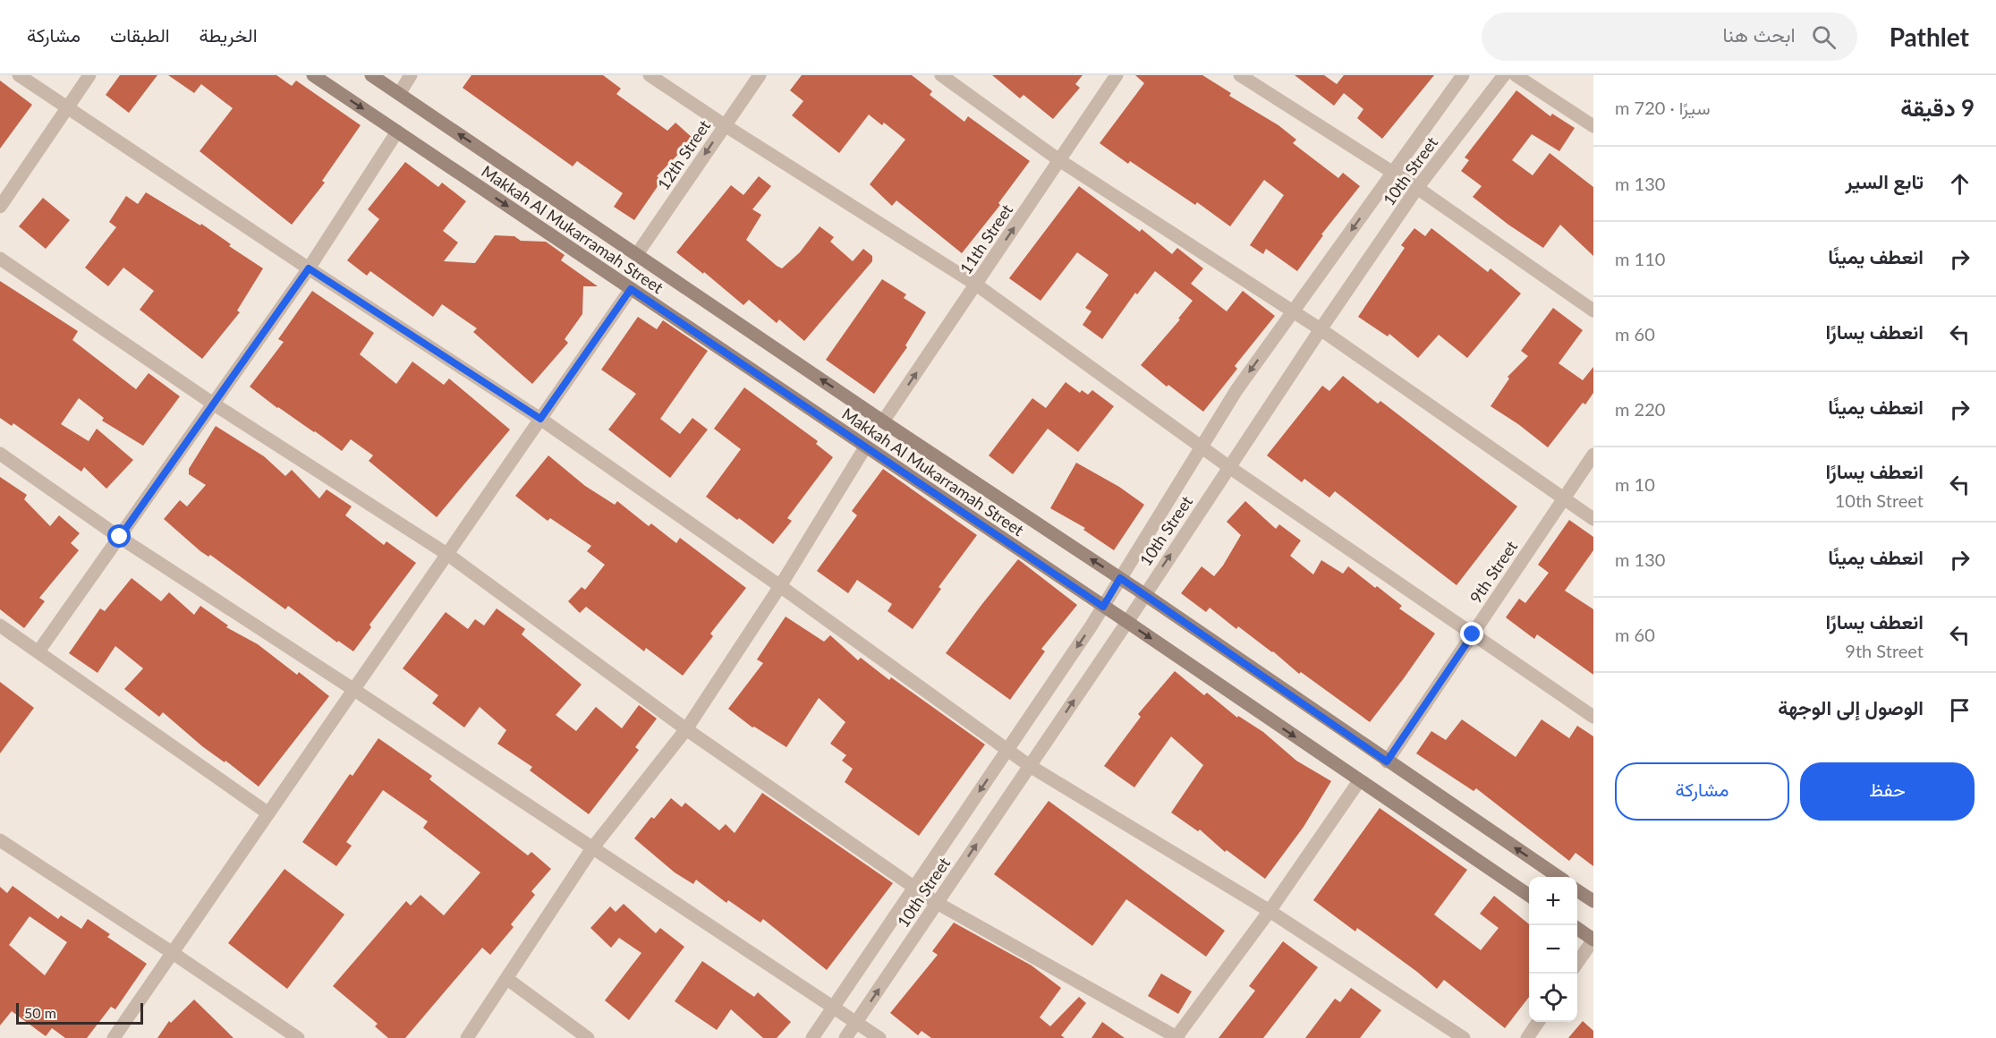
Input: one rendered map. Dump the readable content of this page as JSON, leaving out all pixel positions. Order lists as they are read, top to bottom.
{
  "streets": {
    "main road": ["Makkah Al Mukarramah Street"],
    "street": [
      "12th Street",
      "10th Street",
      "11th Street",
      "9th Street"
    ]
  },
  "crossings": [
    ["12th Street", "Makkah Al Mukarramah Street"],
    ["10th Street", "Makkah Al Mukarramah Street"],
    ["Makkah Al Mukarramah Street", "11th Street"],
    ["Makkah Al Mukarramah Street", "9th Street"]
  ],
  "one_way": ["12th Street", "11th Street"],
  "scale_bar": "50 m",
  "page": {
    "header": "Pathlet",
    "search": "ابحث هنا",
    "nav": ["الخريطة", "الطبقات", "مشاركة"],
    "heading": ["9 دقيقة", "سيرًا · 720 m"],
    "list": [
      ["تابع السير", "130 m"],
      ["انعطف يمينًا", "110 m"],
      ["انعطف يسارًا", "60 m"],
      ["انعطف يمينًا", "220 m"],
      ["انعطف يسارًا", "10th Street", "10 m"],
      ["انعطف يمينًا", "130 m"],
      ["انعطف يسارًا", "9th Street", "60 m"],
      "الوصول إلى الوجهة"
    ],
    "buttons": ["حفظ", "مشاركة"],
    "map_buttons": ["+", "−"],
    "scale": "50 m"
  }
}
